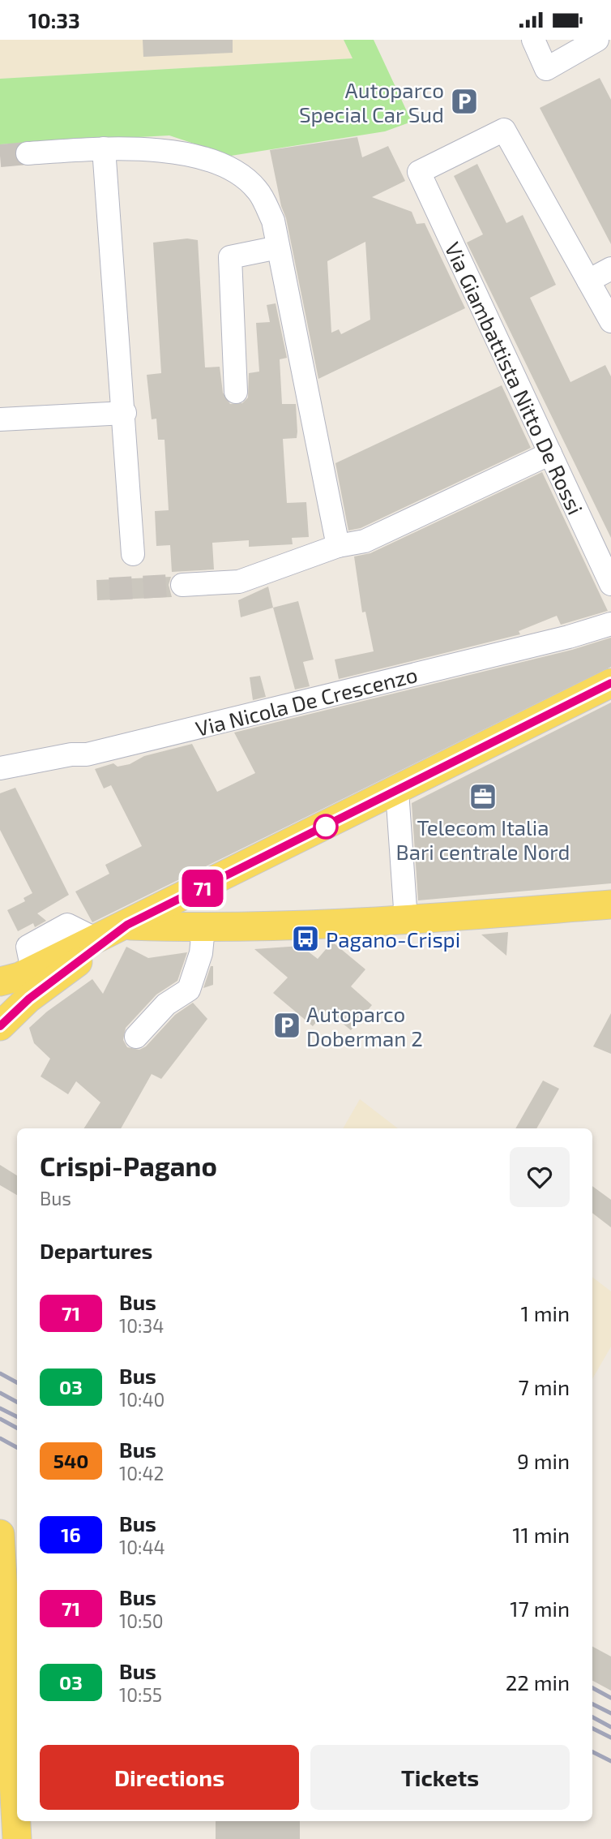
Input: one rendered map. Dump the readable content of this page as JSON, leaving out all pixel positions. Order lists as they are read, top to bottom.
{
  "streets": {
    "street": ["Via Giambattista Nitto De Rossi", "Via Nicola De Crescenzo"]
  },
  "places": {
    "parking": ["Autoparco Special Car Sud", "Autoparco Doberman 2"],
    "office": ["Telecom Italia Bari centrale Nord"],
    "bus stop": ["Pagano-Crispi"]
  },
  "lines": ["bus line 71"],
  "page": {
    "status": "10:33",
    "on_map": "71",
    "heading": [
      ["Crispi-Pagano", "Bus"],
      "Departures"
    ],
    "list": [
      {
        "mark": "71",
        "name": "Bus",
        "note": "10:34",
        "value": "1 min"
      },
      {
        "mark": "03",
        "name": "Bus",
        "note": "10:40",
        "value": "7 min"
      },
      {
        "mark": "540",
        "name": "Bus",
        "note": "10:42",
        "value": "9 min"
      },
      {
        "mark": "16",
        "name": "Bus",
        "note": "10:44",
        "value": "11 min"
      },
      {
        "mark": "71",
        "name": "Bus",
        "note": "10:50",
        "value": "17 min"
      },
      {
        "mark": "03",
        "name": "Bus",
        "note": "10:55",
        "value": "22 min"
      }
    ],
    "buttons": ["Directions", "Tickets"]
  }
}
